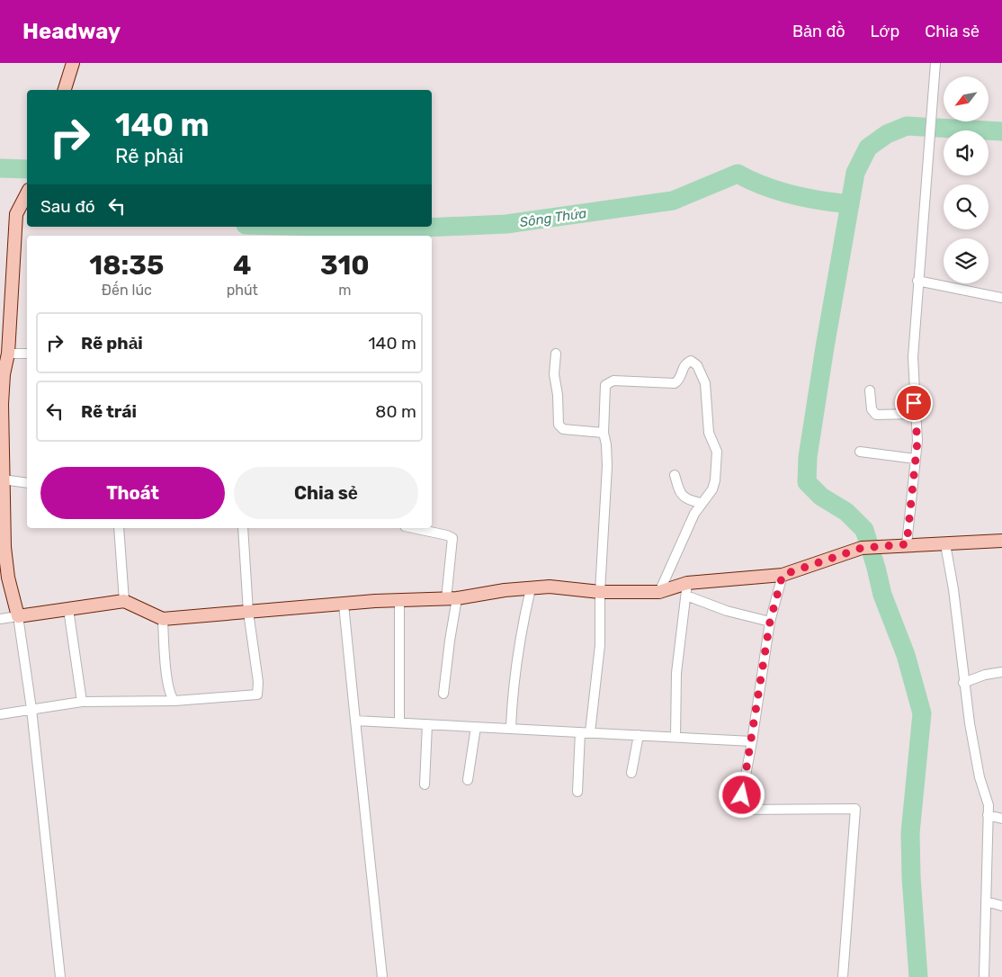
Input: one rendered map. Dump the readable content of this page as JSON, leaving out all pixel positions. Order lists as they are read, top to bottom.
{
  "water": ["Sông Thứa"],
  "north": "bottom left",
  "page": {
    "header": "Headway",
    "nav": ["Bản đồ", "Lớp", "Chia sẻ"],
    "turn": ["140 m", "Rẽ phải"],
    "then": "Sau đó",
    "eta": [
      "18:35",
      "Đến lúc",
      "4",
      "phút",
      "310",
      "m"
    ],
    "list": [
      {
        "name": "Rẽ phải",
        "value": "140 m"
      },
      {
        "name": "Rẽ trái",
        "value": "80 m"
      }
    ],
    "buttons": ["Thoát", "Chia sẻ"]
  }
}
